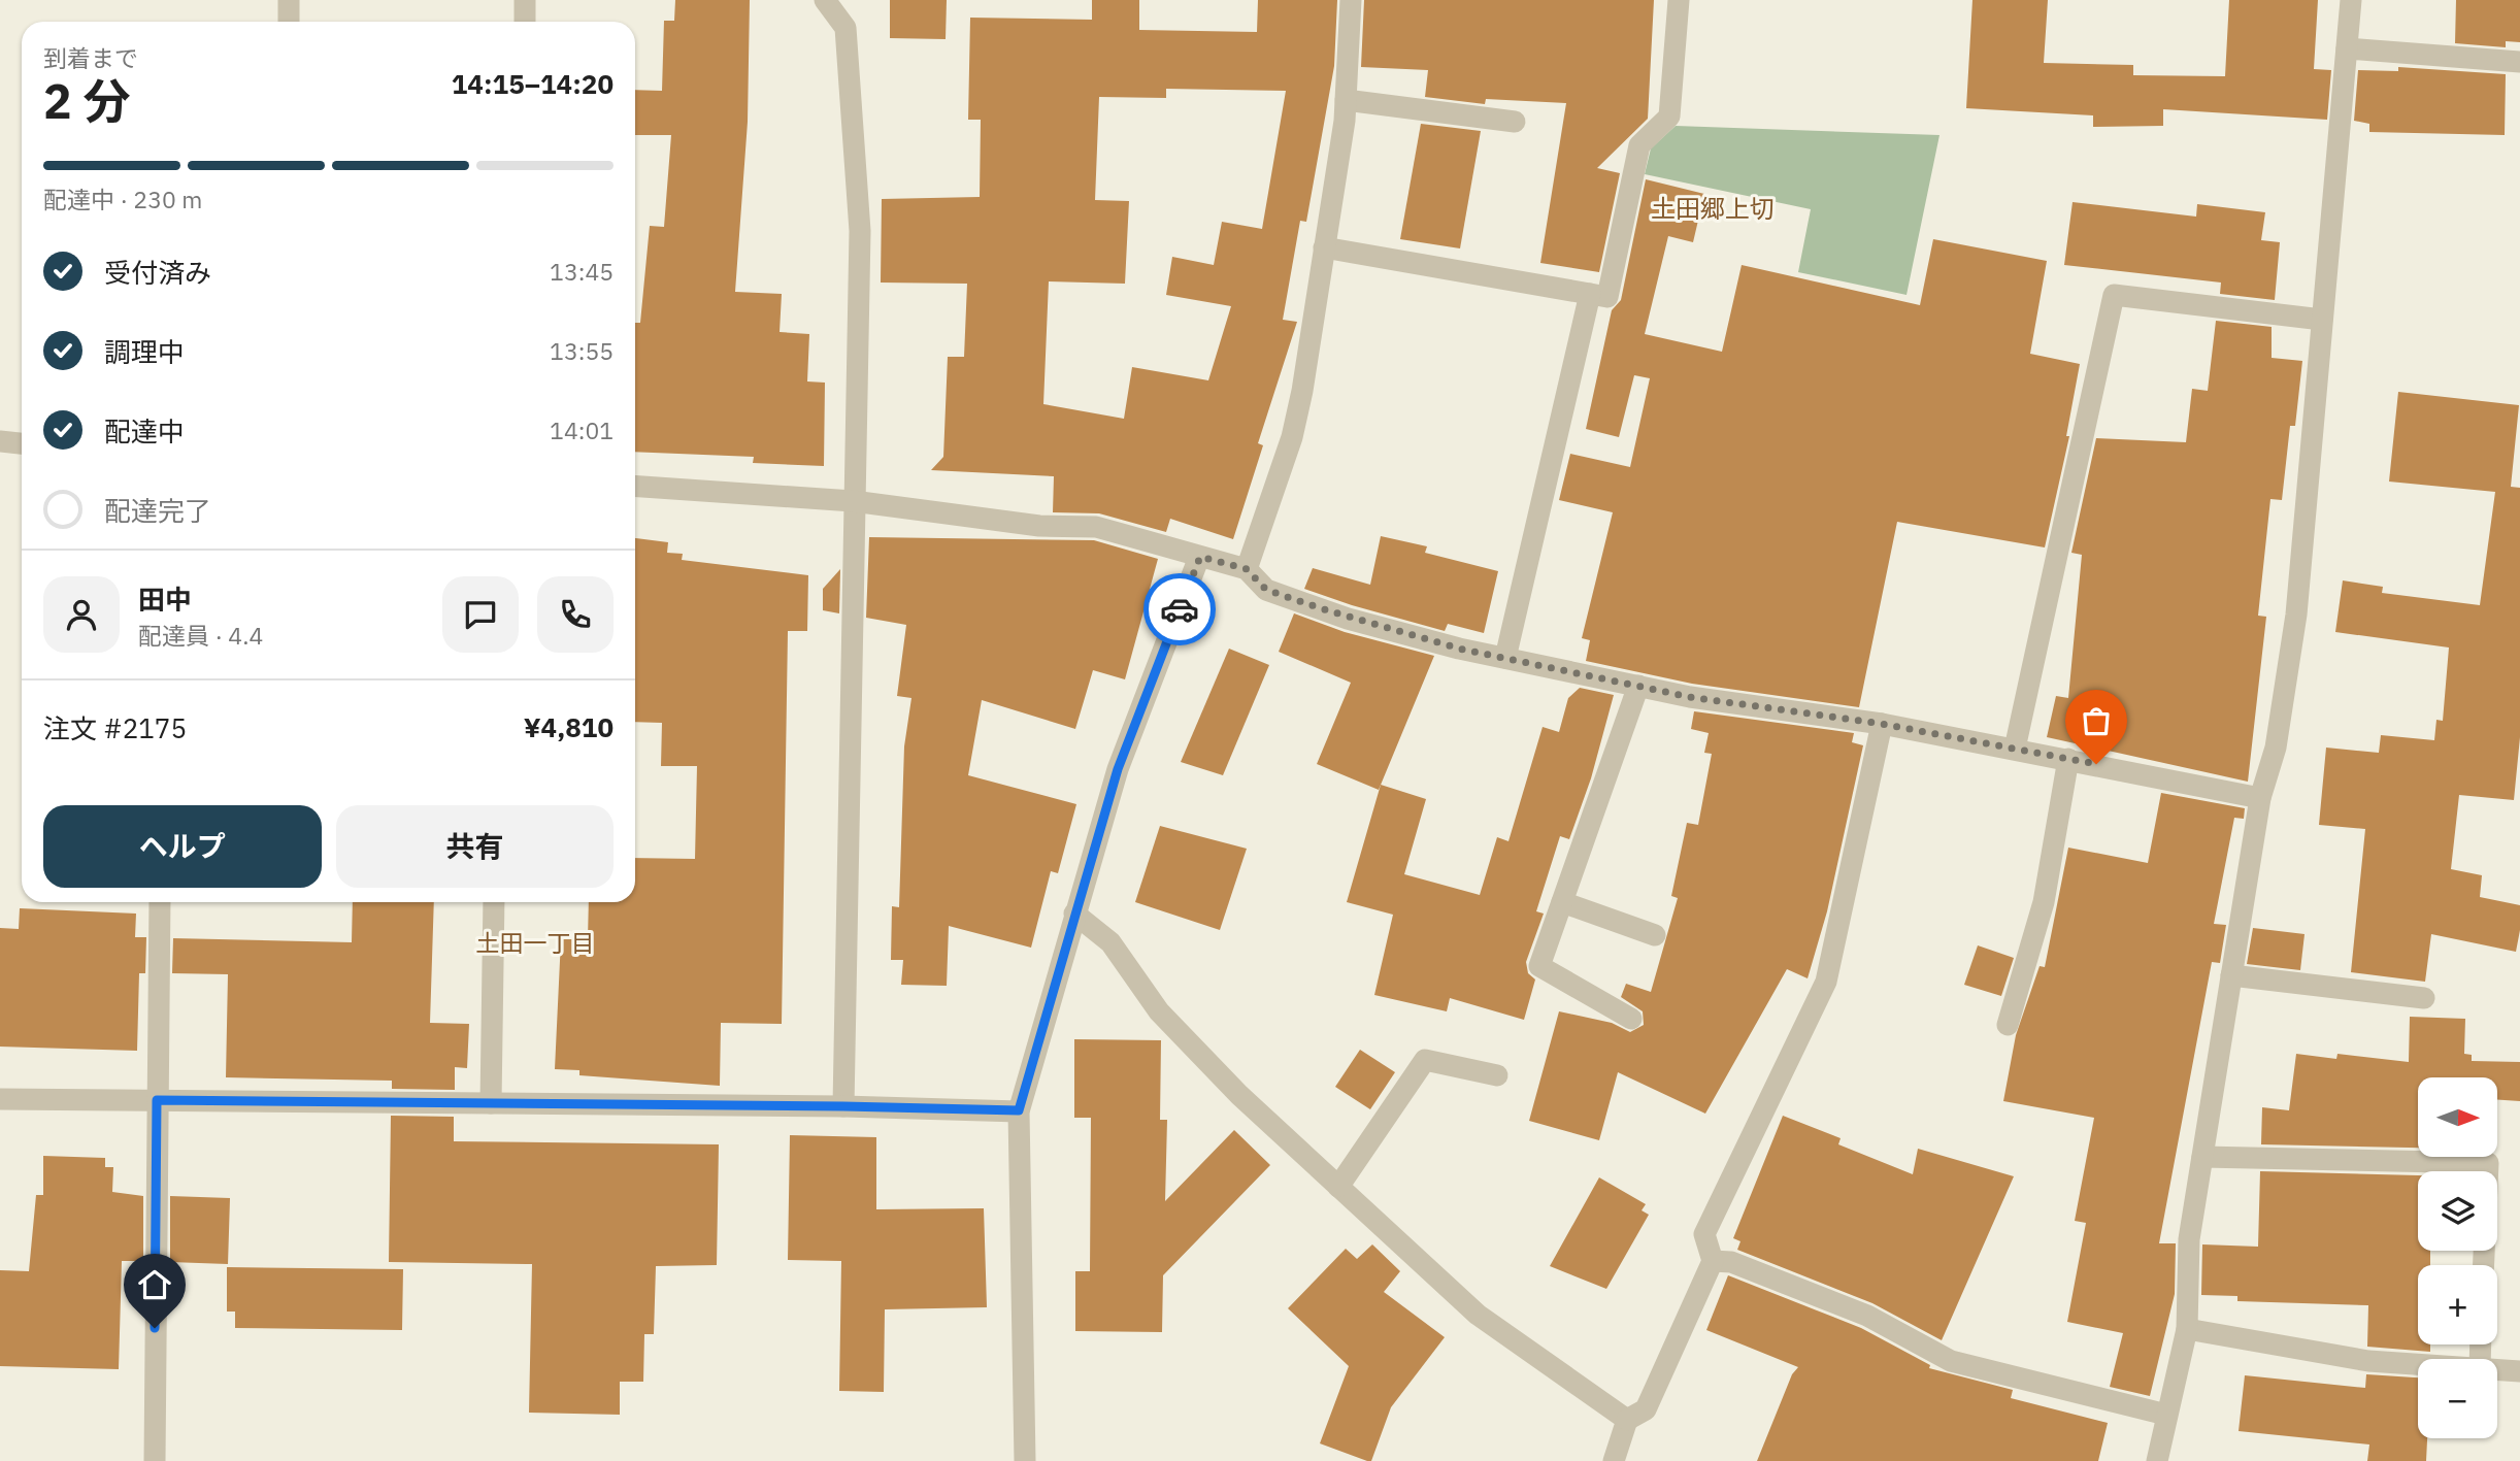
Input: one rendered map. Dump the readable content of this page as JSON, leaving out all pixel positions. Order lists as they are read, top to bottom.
{
  "districts": ["土田郷上切", "土田一丁目"],
  "north": "right",
  "page": {
    "heading": ["2 分", "到着まで", "14:15–14:20"],
    "panel": [
      "田中",
      "配達員 · 4.4",
      "注文 #2175",
      "¥4,810"
    ],
    "bar": "配達中 · 230 m",
    "list": [
      ["受付済み", "13:45"],
      ["調理中", "13:55"],
      ["配達中", "14:01"],
      "配達完了"
    ],
    "buttons": ["ヘルプ", "共有"],
    "map_buttons": ["+", "−"]
  }
}
